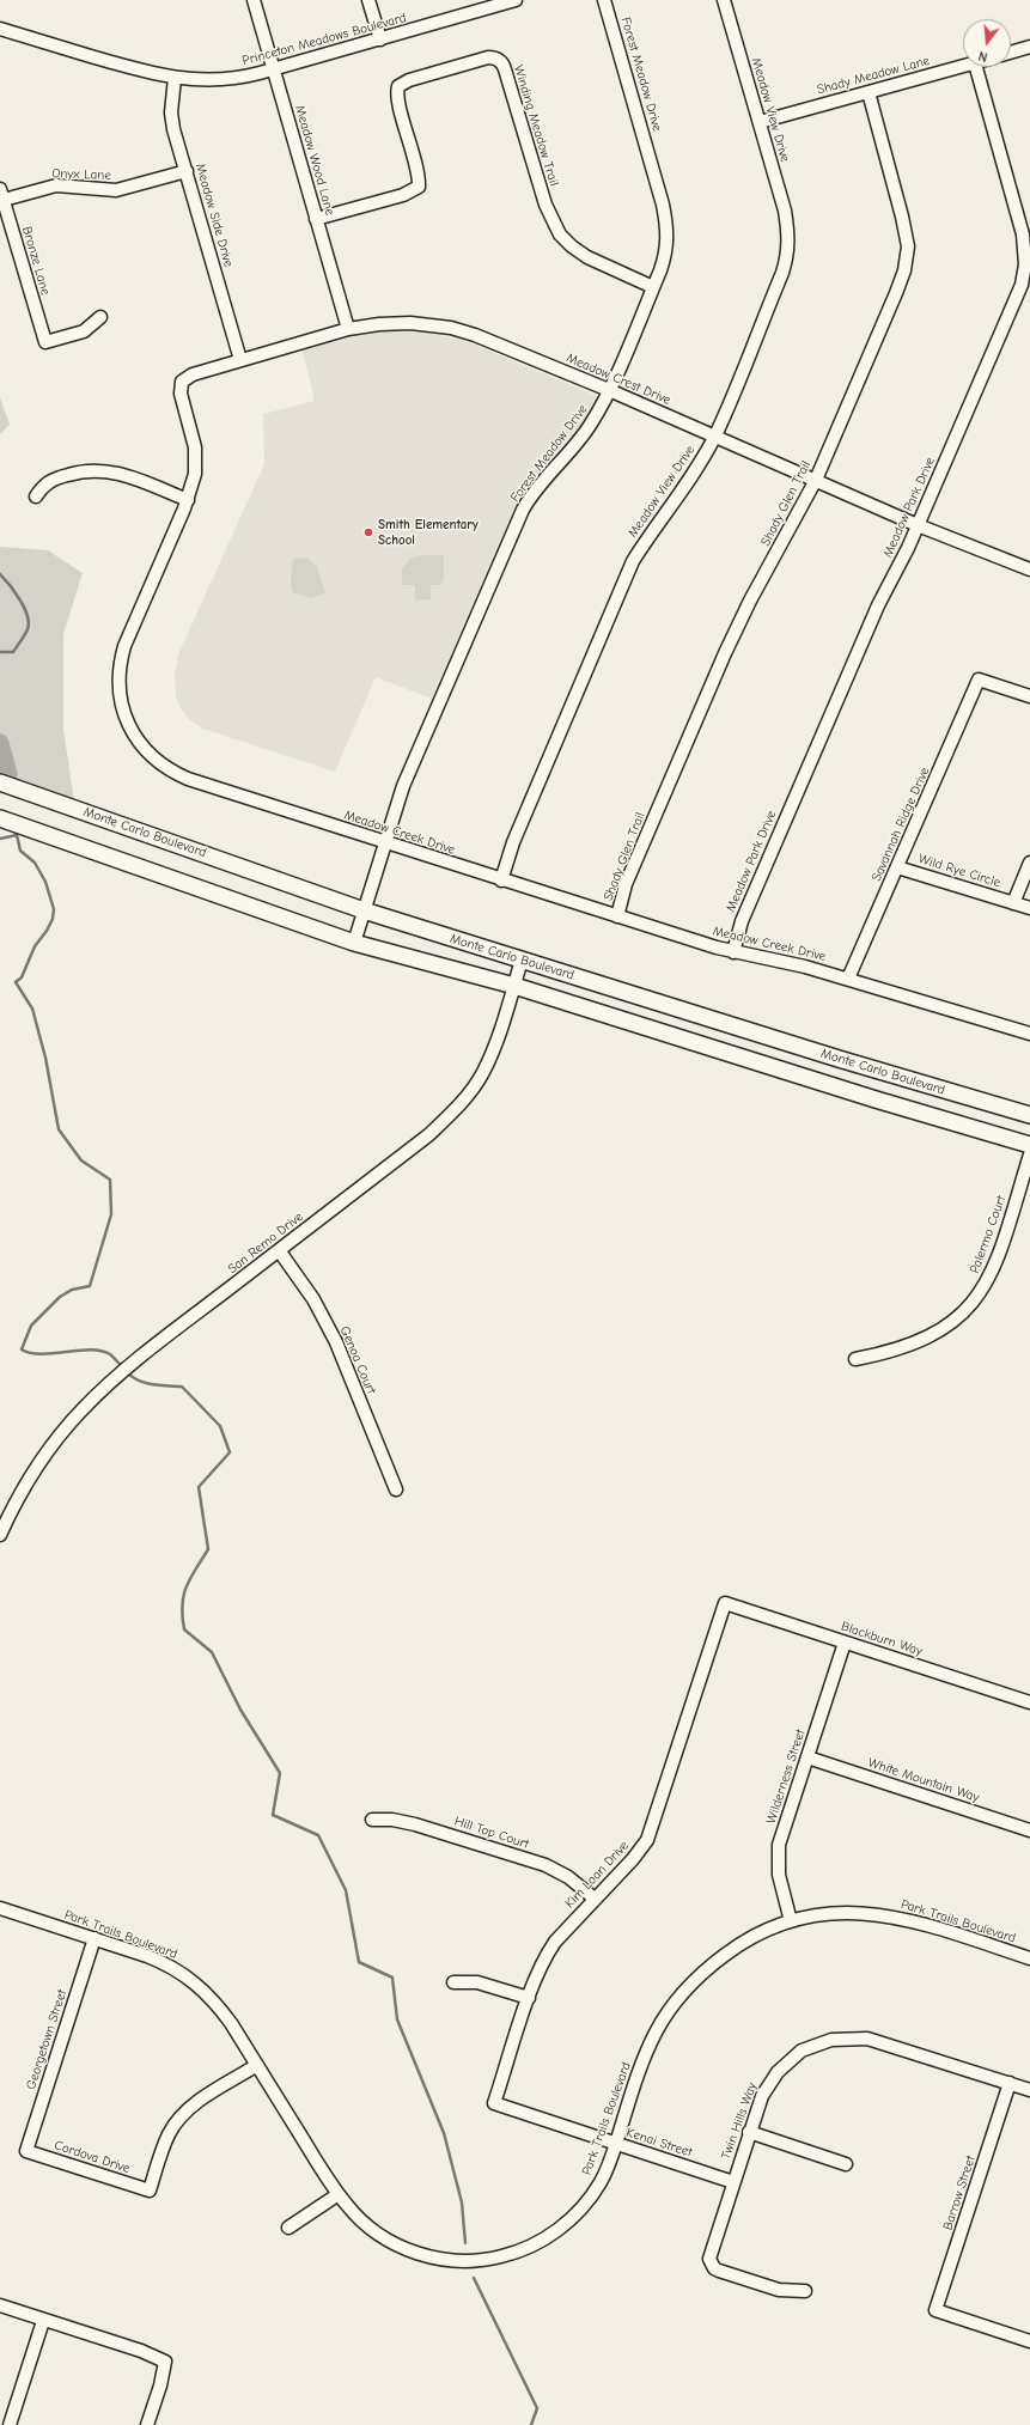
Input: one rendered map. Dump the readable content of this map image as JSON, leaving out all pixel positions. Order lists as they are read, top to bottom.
{
  "streets": {
    "main road": ["Monte Carlo Boulevard"],
    "street": [
      "Princeton Meadows Boulevard",
      "Forest Meadow Drive",
      "Shady Meadow Lane",
      "Meadow View Drive",
      "Winding Meadow Trail",
      "Meadow Wood Lane",
      "Onyx Lane",
      "Meadow Side Drive",
      "Bronze Lane",
      "Meadow Crest Drive",
      "Shady Glen Trail",
      "Meadow Park Drive",
      "Savannah Ridge Drive",
      "Meadow Creek Drive",
      "Wild Rye Circle",
      "Palermo Court",
      "San Remo Drive",
      "Genoa Court",
      "Blackburn Way",
      "Wilderness Street",
      "White Mountain Way",
      "Hill Top Court",
      "Kim Loan Drive",
      "Park Trails Boulevard",
      "Georgetown Street",
      "Twin Hills Way",
      "Kenai Street",
      "Cordova Drive",
      "Barrow Street"
    ]
  },
  "crossings": [
    ["Princeton Meadows Boulevard", "Meadow Wood Lane"],
    ["Princeton Meadows Boulevard", "Meadow Side Drive"],
    ["Forest Meadow Drive", "Winding Meadow Trail"],
    ["Forest Meadow Drive", "Meadow Crest Drive"],
    ["Forest Meadow Drive", "Monte Carlo Boulevard"],
    ["Forest Meadow Drive", "Meadow Creek Drive"],
    ["Shady Meadow Lane", "Meadow View Drive"],
    ["Shady Meadow Lane", "Shady Glen Trail"],
    ["Meadow View Drive", "Meadow Crest Drive"],
    ["Meadow View Drive", "Meadow Creek Drive"],
    ["Winding Meadow Trail", "Meadow Wood Lane"],
    ["Meadow Wood Lane", "Meadow Crest Drive"],
    ["Onyx Lane", "Meadow Side Drive"],
    ["Onyx Lane", "Bronze Lane"],
    ["Meadow Side Drive", "Meadow Crest Drive"],
    ["Meadow Crest Drive", "Shady Glen Trail"],
    ["Meadow Crest Drive", "Meadow Park Drive"],
    ["Meadow Crest Drive", "Meadow Creek Drive"],
    ["Shady Glen Trail", "Meadow Creek Drive"],
    ["Meadow Park Drive", "Meadow Creek Drive"],
    ["Savannah Ridge Drive", "Meadow Creek Drive"],
    ["Savannah Ridge Drive", "Wild Rye Circle"],
    ["Monte Carlo Boulevard", "San Remo Drive"],
    ["San Remo Drive", "Genoa Court"],
    ["Blackburn Way", "Wilderness Street"],
    ["Blackburn Way", "Kim Loan Drive"],
    ["Wilderness Street", "White Mountain Way"],
    ["Wilderness Street", "Park Trails Boulevard"],
    ["Hill Top Court", "Kim Loan Drive"],
    ["Kim Loan Drive", "Kenai Street"],
    ["Park Trails Boulevard", "Georgetown Street"],
    ["Park Trails Boulevard", "Kenai Street"],
    ["Park Trails Boulevard", "Cordova Drive"],
    ["Georgetown Street", "Cordova Drive"],
    ["Twin Hills Way", "Kenai Street"],
    ["Twin Hills Way", "Barrow Street"]
  ],
  "places": ["Smith Elementary School"],
  "north": "bottom"
}
